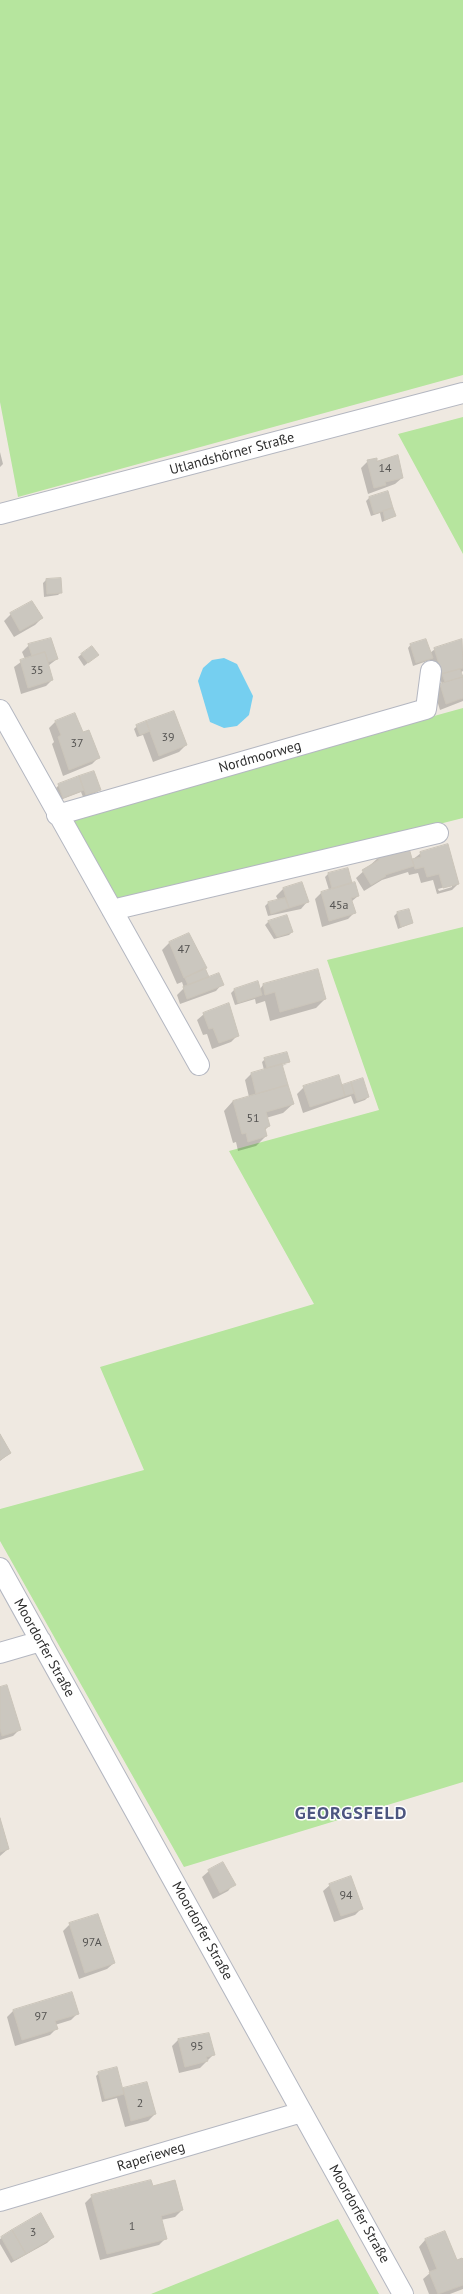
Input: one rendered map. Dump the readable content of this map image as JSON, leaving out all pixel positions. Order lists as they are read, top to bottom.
{
  "streets": {
    "street": [
      "Utlandshörner Straße",
      "Nordmoorweg",
      "Moordorfer Straße",
      "Raperieweg"
    ]
  },
  "crossings": [
    ["Moordorfer Straße", "Raperieweg"]
  ],
  "districts": ["GEORGSFELD"],
  "house_numbers": [
    "14",
    "35",
    "39",
    "37",
    "45a",
    "47",
    "51",
    "94",
    "97A",
    "97",
    "95",
    "2",
    "1",
    "3"
  ]
}
